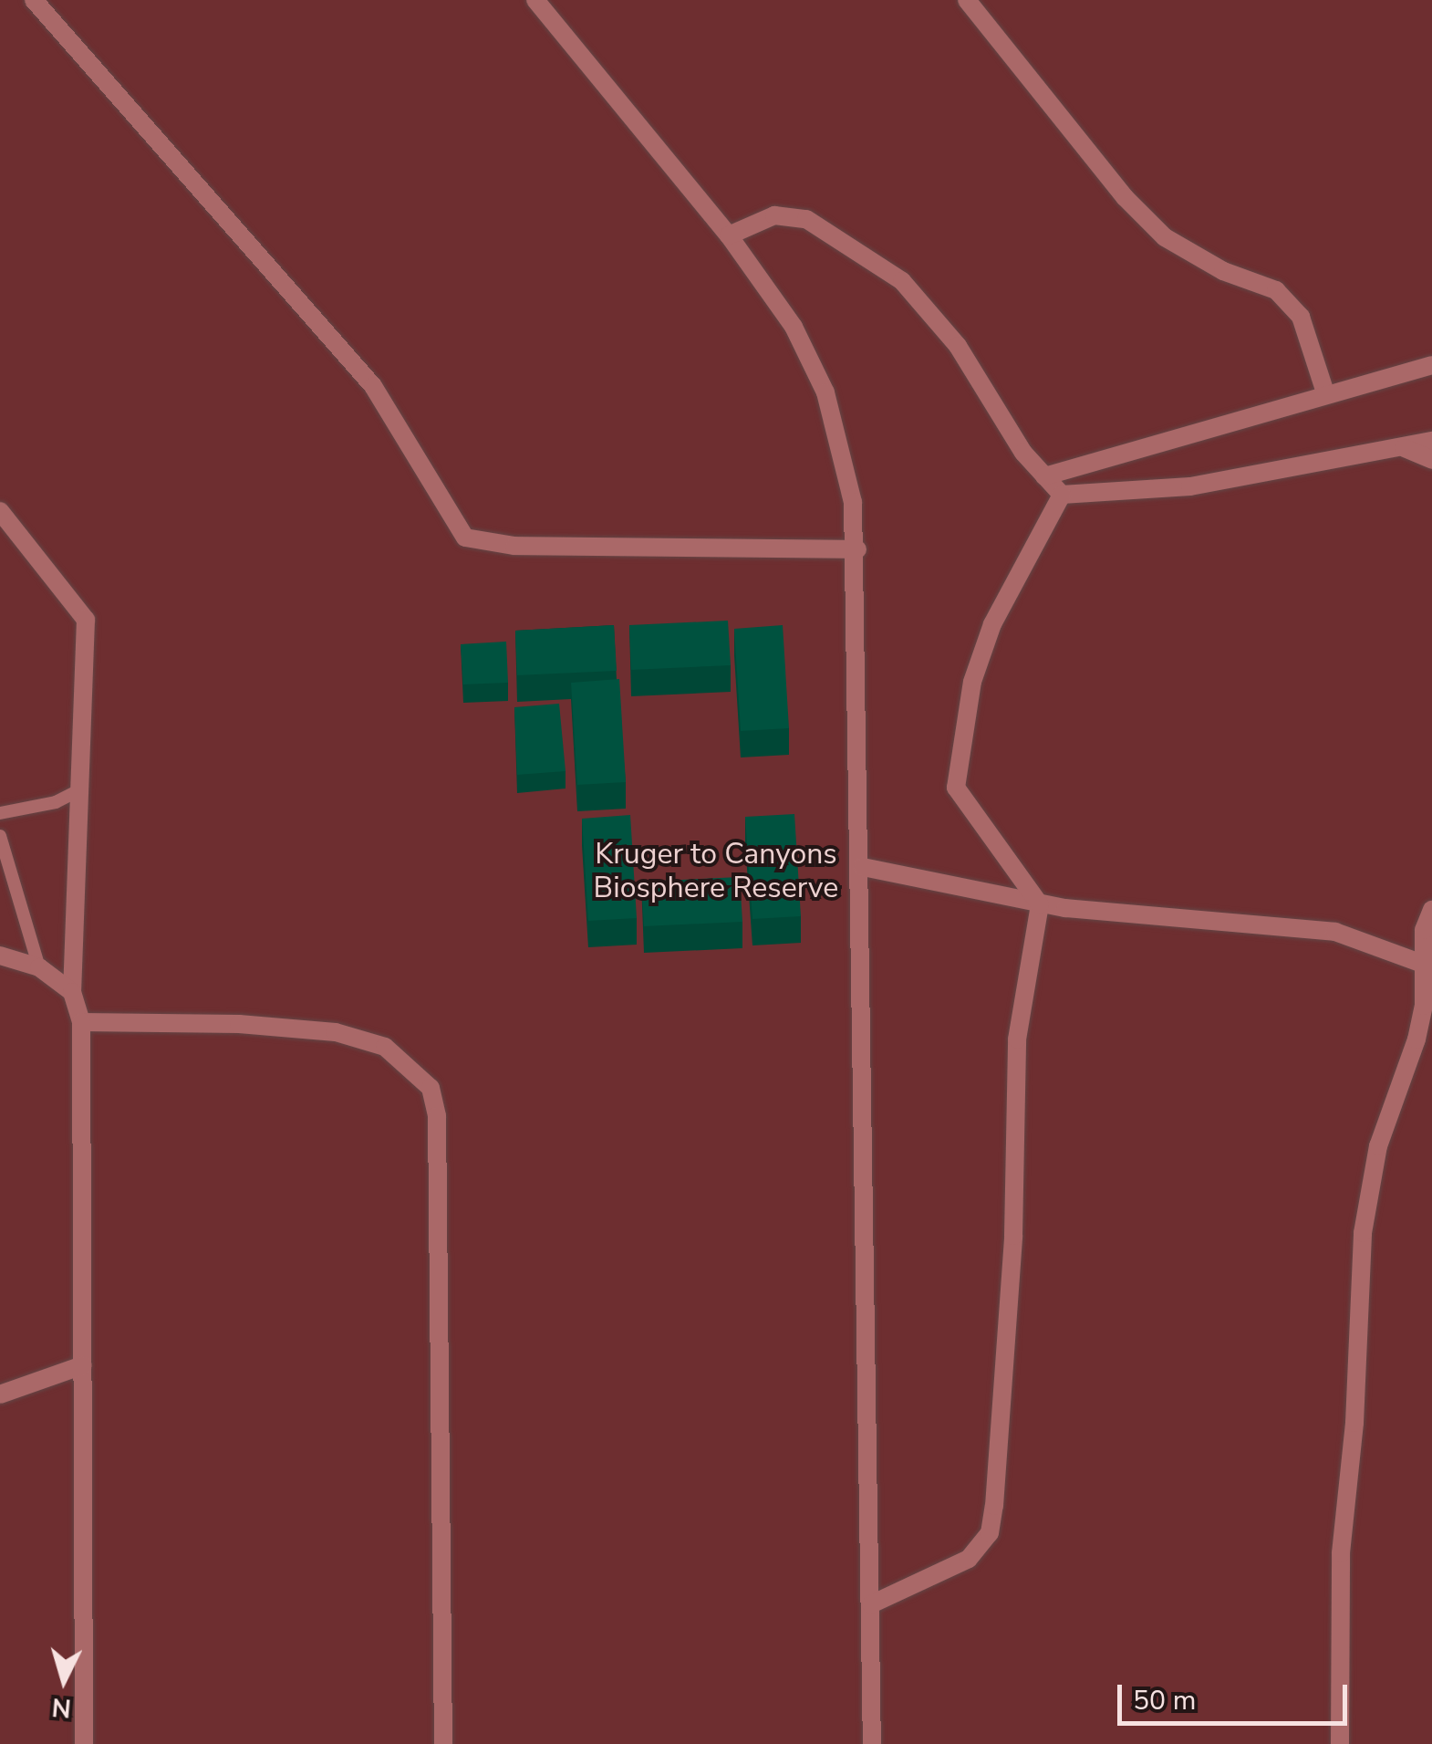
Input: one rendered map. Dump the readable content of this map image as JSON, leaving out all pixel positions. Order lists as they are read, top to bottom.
{
  "parks": ["Kruger to Canyons Biosphere Reserve"],
  "scale_bar": "50 m",
  "north": "bottom"
}
